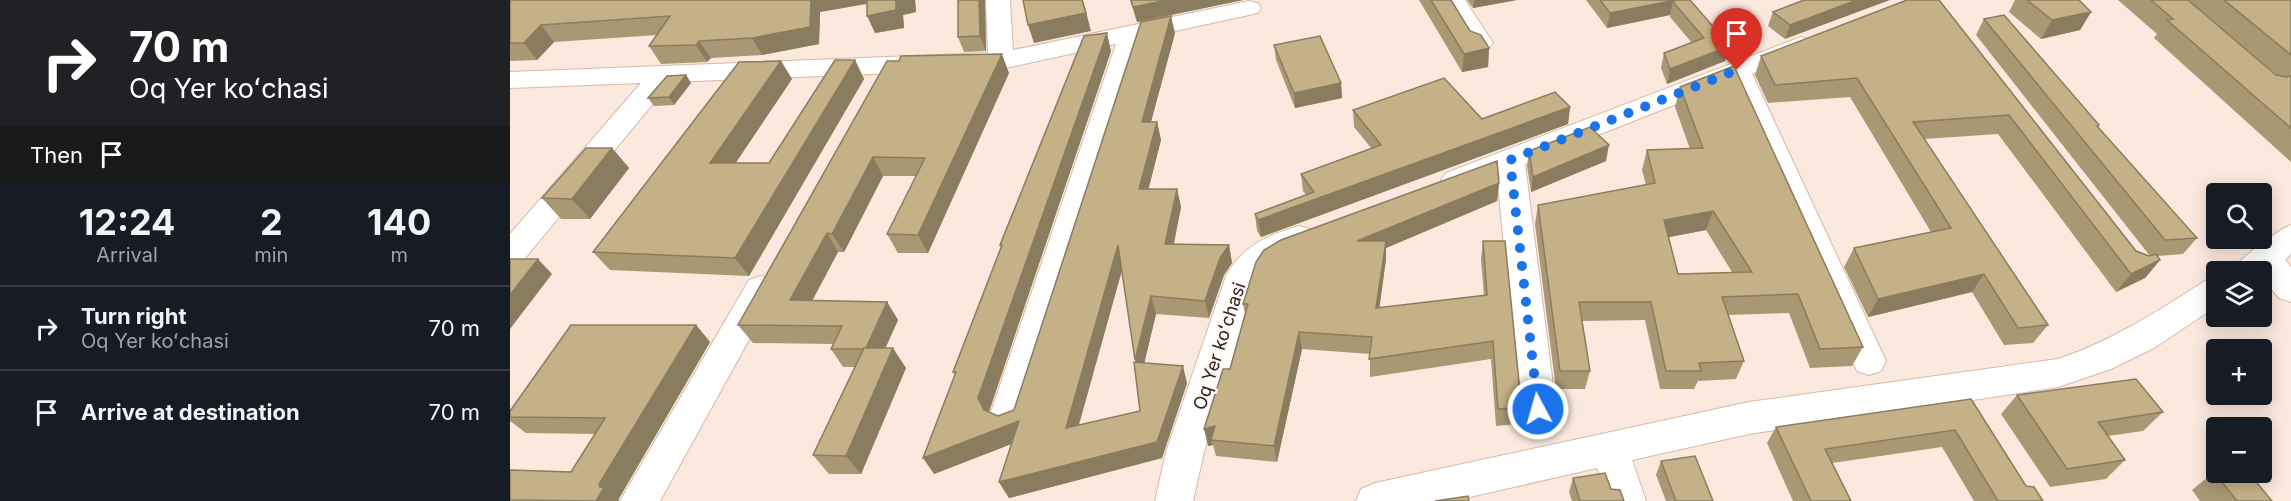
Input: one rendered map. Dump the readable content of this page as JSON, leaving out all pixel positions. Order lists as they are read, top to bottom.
{
  "streets": {
    "street": ["Oq Yer koʻchasi"]
  },
  "page": {
    "turn": ["70 m", "Oq Yer koʻchasi"],
    "then": "Then",
    "eta": [
      "12:24",
      "Arrival",
      "2",
      "min",
      "140",
      "m"
    ],
    "map_buttons": ["+", "−"],
    "list": [
      {
        "name": "Turn right",
        "note": "Oq Yer koʻchasi",
        "value": "70 m"
      },
      {
        "name": "Arrive at destination",
        "value": "70 m"
      }
    ]
  }
}
